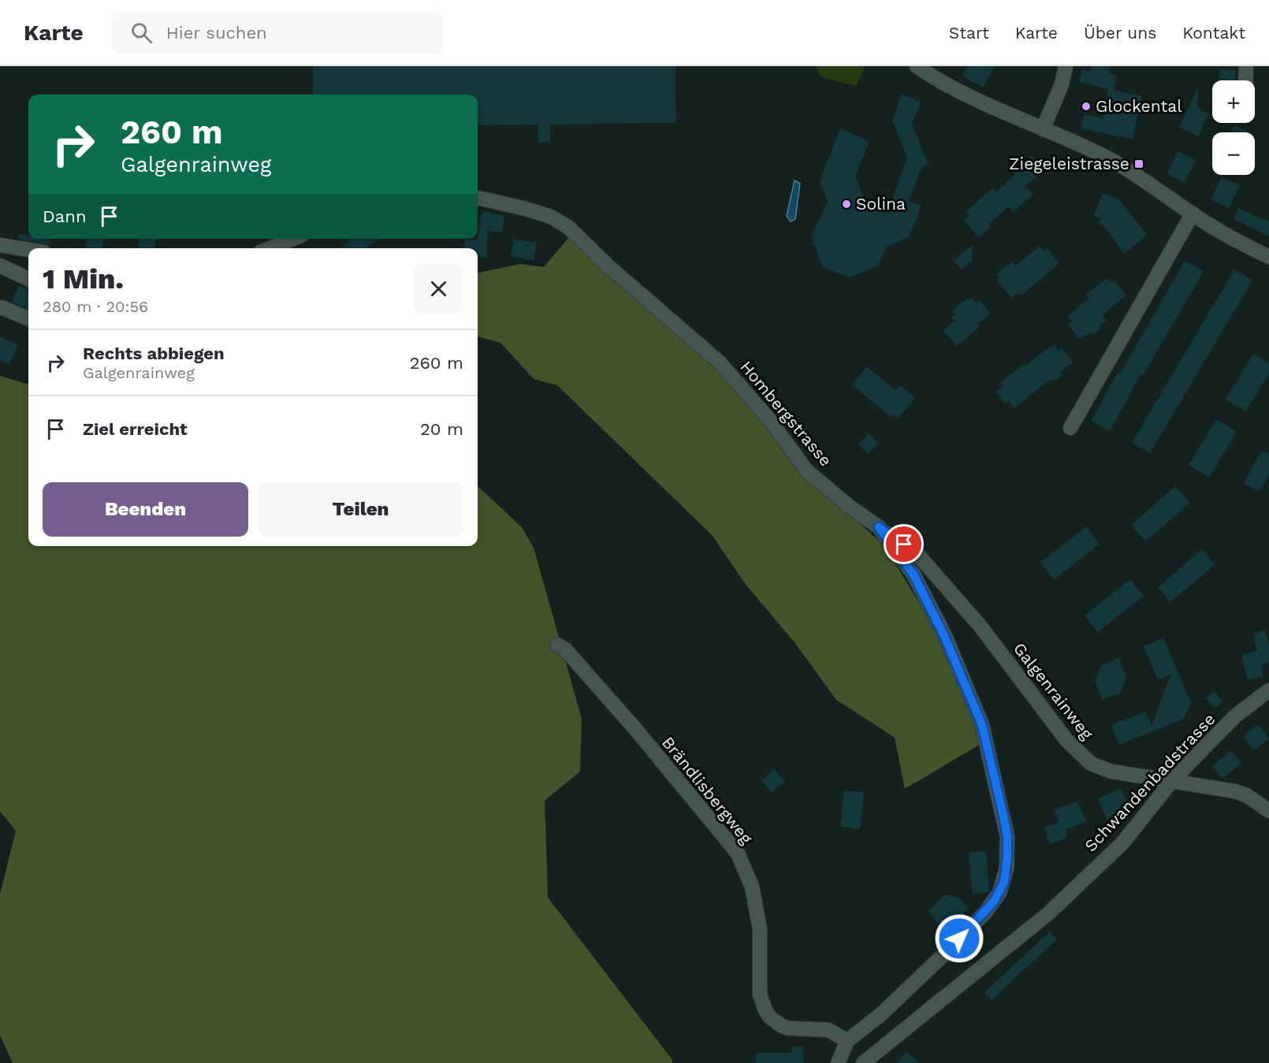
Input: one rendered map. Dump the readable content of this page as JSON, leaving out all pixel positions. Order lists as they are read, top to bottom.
{
  "streets": {
    "street": [
      "Hombergstrasse",
      "Galgenrainweg",
      "Schwandenbadstrasse",
      "Brändlisbergweg"
    ]
  },
  "crossings": [
    ["Hombergstrasse", "Galgenrainweg"],
    ["Hombergstrasse", "Brändlisbergweg"],
    ["Galgenrainweg", "Schwandenbadstrasse"]
  ],
  "places": {
    "other": ["Glockental", "Solina"],
    "transit": ["Ziegeleistrasse"]
  },
  "page": {
    "header": "Karte",
    "search": "Hier suchen",
    "nav": [
      "Start",
      "Karte",
      "Über uns",
      "Kontakt"
    ],
    "map_buttons": ["+", "−"],
    "turn": ["260 m", "Galgenrainweg"],
    "then": "Dann",
    "heading": ["1 Min.", "280 m · 20:56"],
    "list": [
      {
        "name": "Rechts abbiegen",
        "note": "Galgenrainweg",
        "value": "260 m"
      },
      {
        "name": "Ziel erreicht",
        "value": "20 m"
      }
    ],
    "buttons": ["Beenden", "Teilen"]
  }
}
